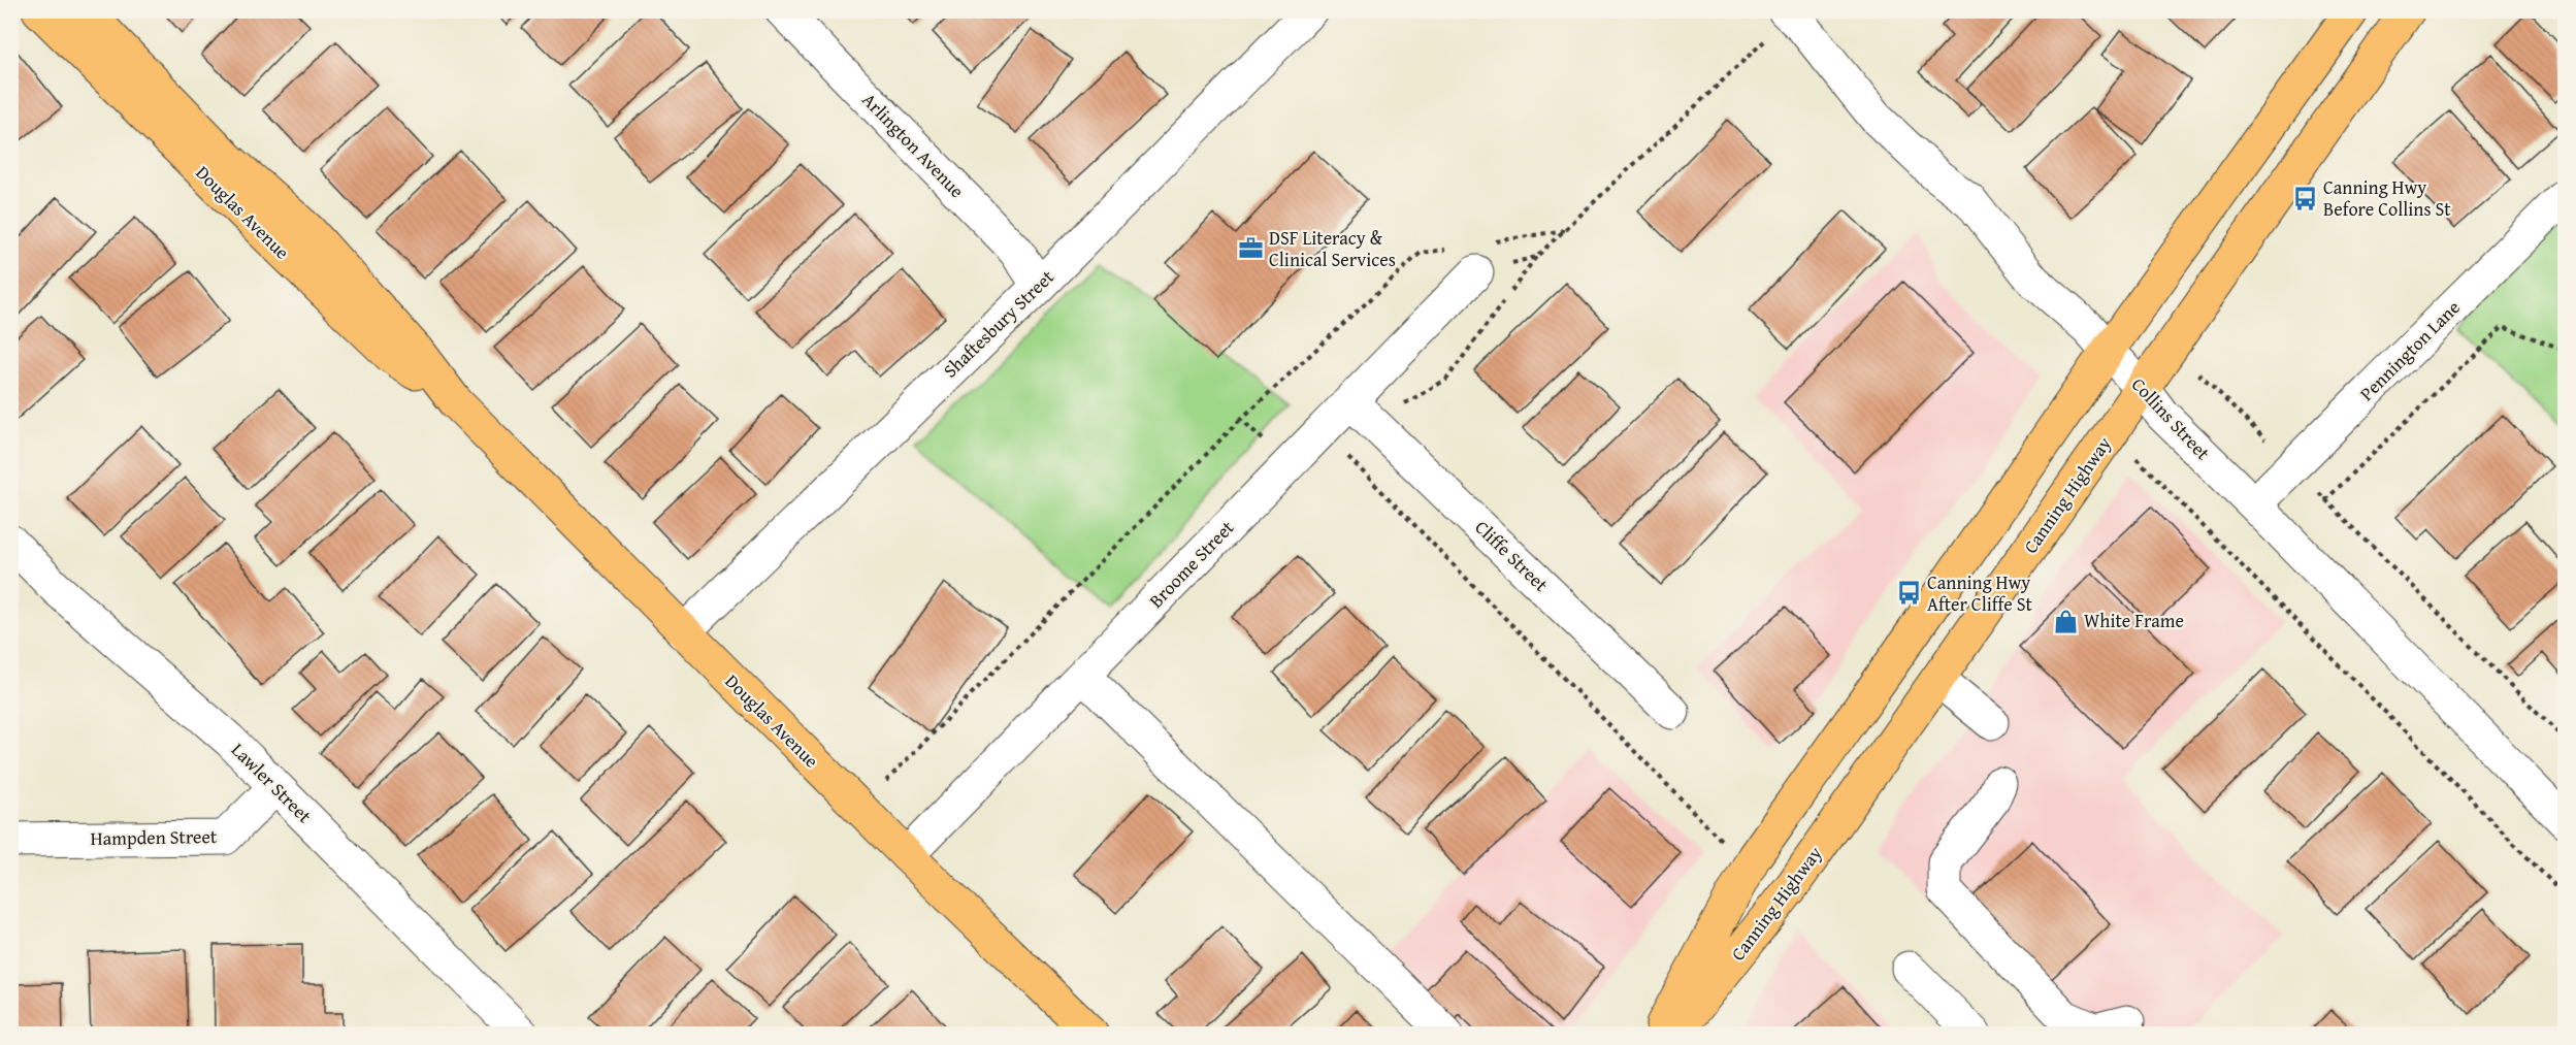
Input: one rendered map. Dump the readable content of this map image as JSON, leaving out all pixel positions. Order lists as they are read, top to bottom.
{
  "streets": {
    "main road": ["Douglas Avenue", "Canning Highway"],
    "street": [
      "Arlington Avenue",
      "Shaftesbury Street",
      "Pennington Lane",
      "Collins Street",
      "Cliffe Street",
      "Broome Street",
      "Lawler Street",
      "Hampden Street"
    ]
  },
  "crossings": [
    ["Arlington Avenue", "Shaftesbury Street"],
    ["Douglas Avenue", "Shaftesbury Street"],
    ["Douglas Avenue", "Broome Street"],
    ["Pennington Lane", "Collins Street"],
    ["Collins Street", "Canning Highway"],
    ["Cliffe Street", "Broome Street"],
    ["Lawler Street", "Hampden Street"]
  ],
  "places": {
    "bus stop": ["Canning Hwy Before Collins St", "Canning Hwy After Cliffe St"],
    "office": ["DSF Literacy & Clinical Services"],
    "shop": ["White Frame"]
  }
}
